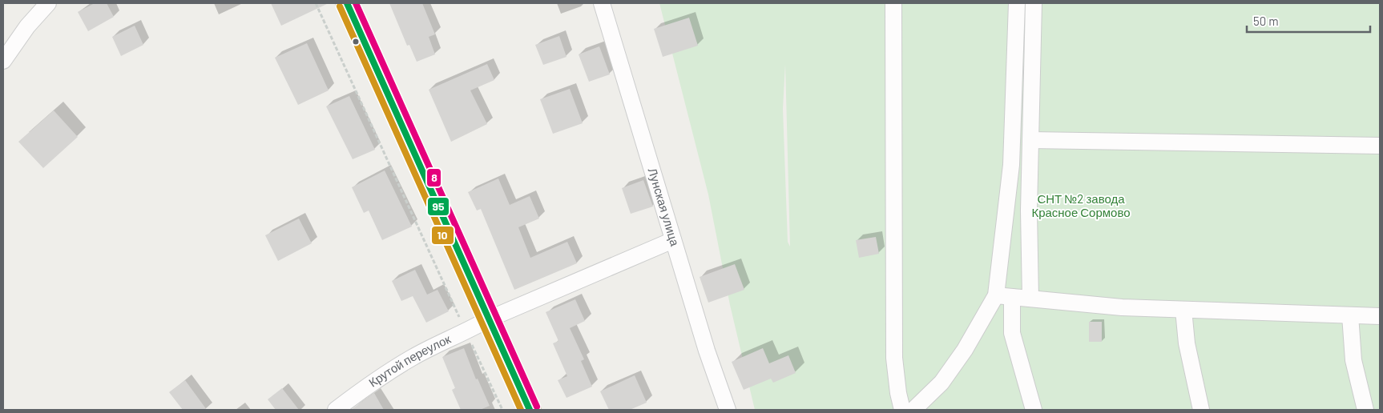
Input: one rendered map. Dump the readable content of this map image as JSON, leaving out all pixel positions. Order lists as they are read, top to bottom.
{
  "streets": {
    "street": ["Лунская улица", "Крутой переулок"]
  },
  "crossings": [
    ["Лунская улица", "Крутой переулок"]
  ],
  "parks": ["СНТ №2 завода Красное Сормово"],
  "lines": ["transit line 95", "transit line 8", "transit line 10"],
  "scale_bar": "50 m"
}
